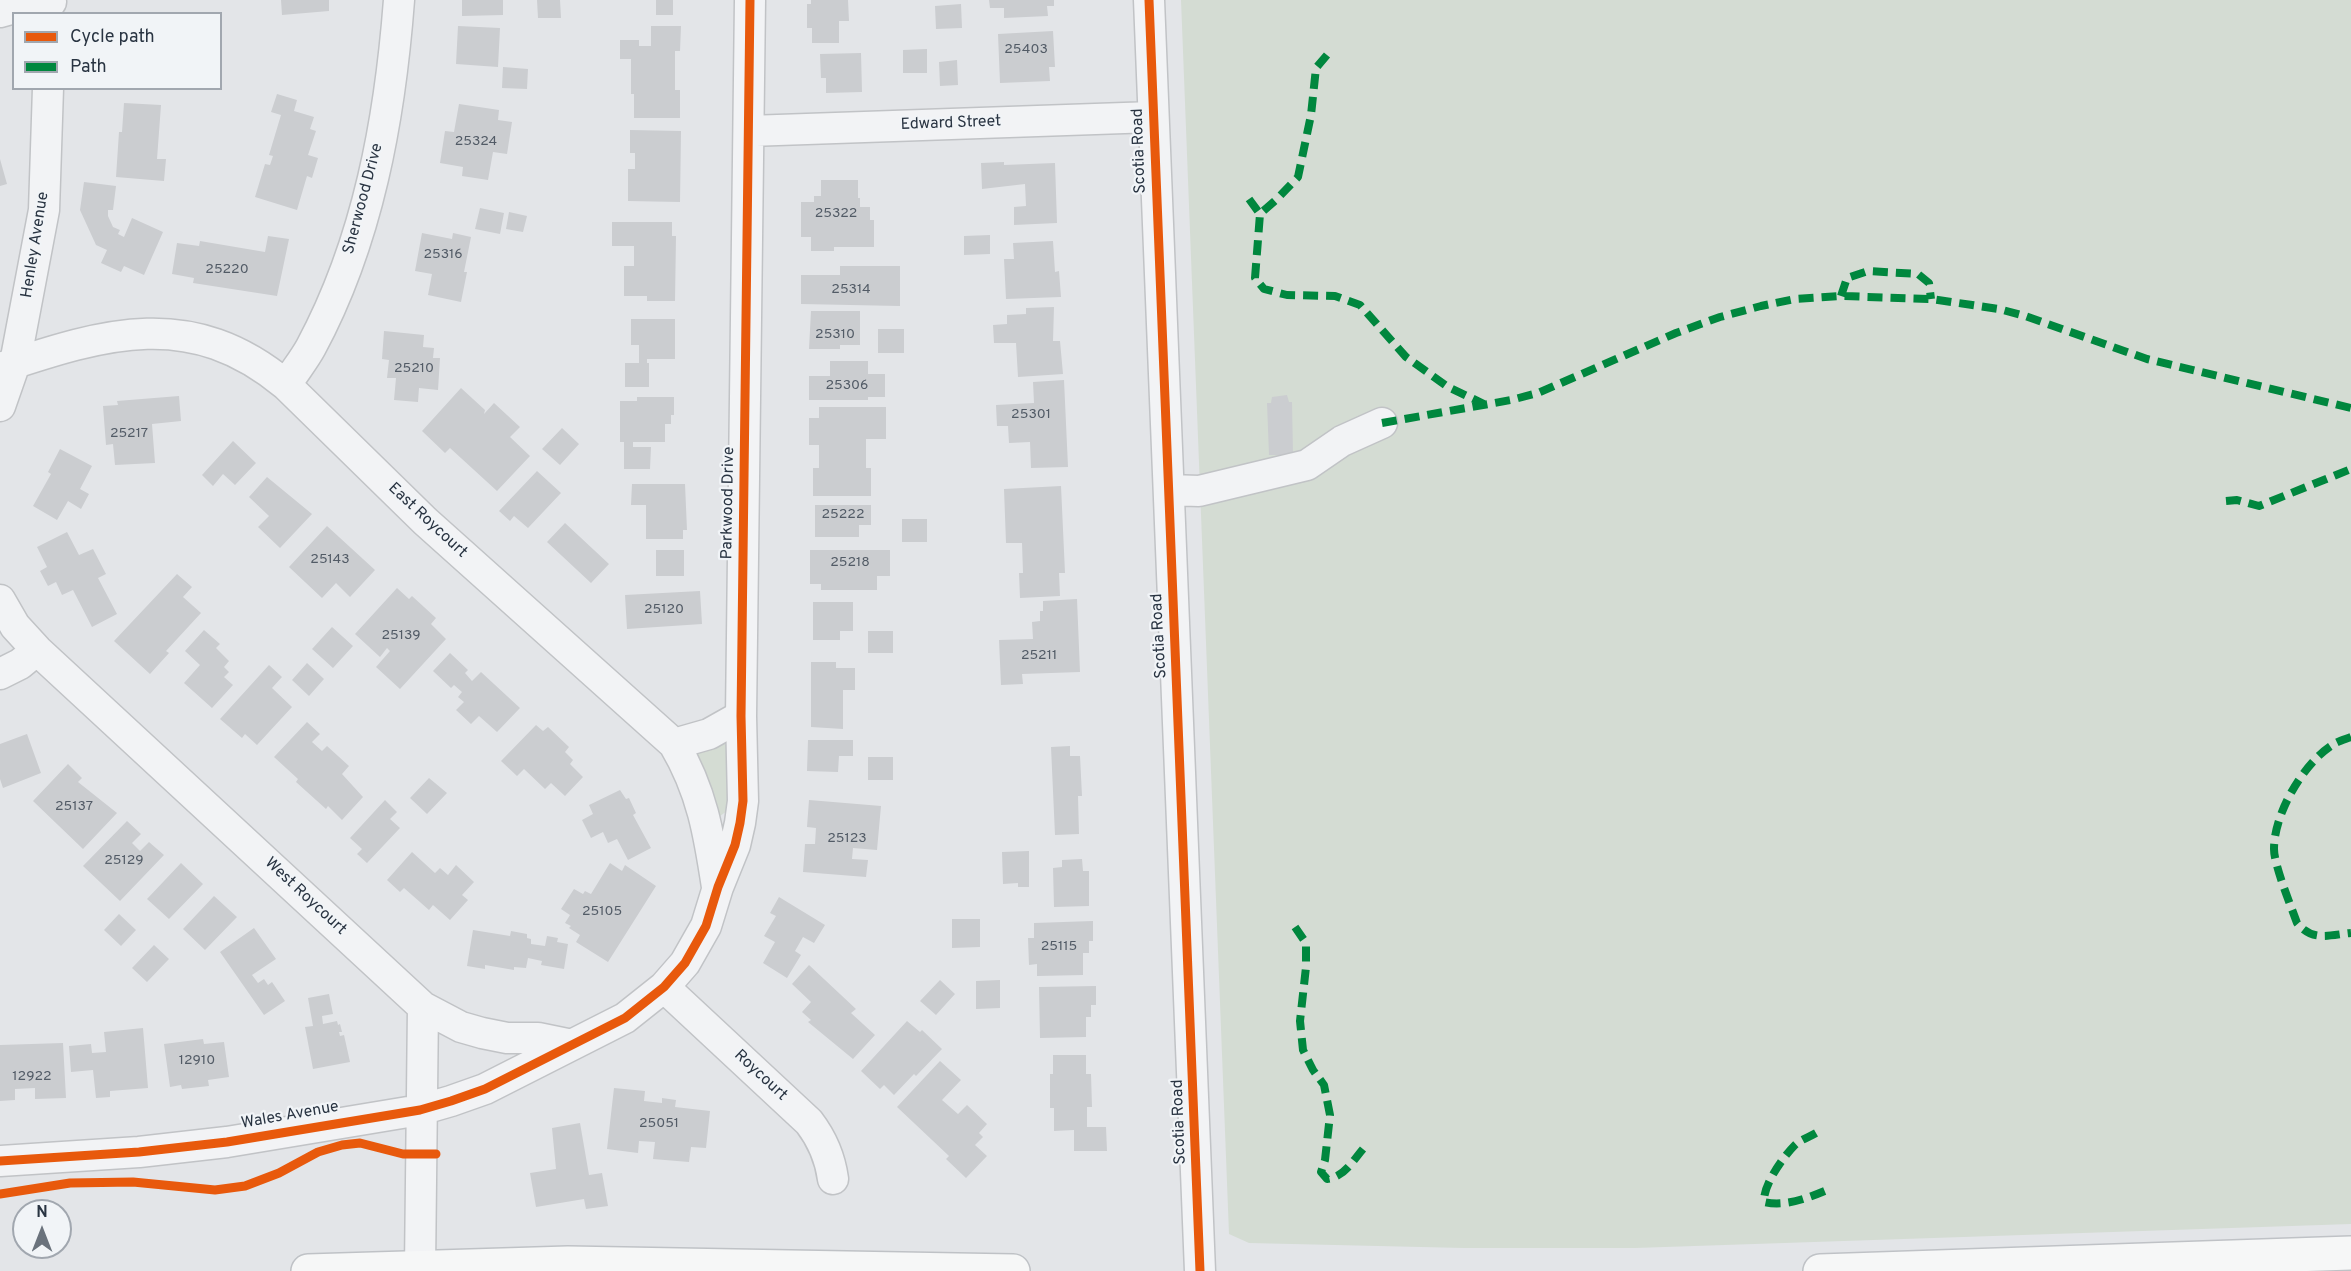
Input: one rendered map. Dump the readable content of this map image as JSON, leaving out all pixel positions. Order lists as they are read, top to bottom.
{
  "streets": {
    "street": [
      "Edward Street",
      "Scotia Road",
      "Sherwood Drive",
      "Henley Avenue",
      "Parkwood Drive",
      "East Roycourt",
      "West Roycourt",
      "Roycourt",
      "Wales Avenue"
    ]
  },
  "crossings": [
    ["Edward Street", "Scotia Road"],
    ["Edward Street", "Parkwood Drive"],
    ["Sherwood Drive", "East Roycourt"],
    ["Henley Avenue", "East Roycourt"],
    ["Parkwood Drive", "East Roycourt"],
    ["Parkwood Drive", "Roycourt"],
    ["West Roycourt", "Wales Avenue"]
  ],
  "house_numbers": [
    "25403",
    "25324",
    "25322",
    "25316",
    "25220",
    "25314",
    "25310",
    "25210",
    "25306",
    "25301",
    "25217",
    "25222",
    "25143",
    "25218",
    "25120",
    "25139",
    "25211",
    "25137",
    "25123",
    "25129",
    "25105",
    "25115",
    "12910",
    "12922",
    "25051"
  ],
  "legend": ["Cycle path", "Path"],
  "north": "top"
}
